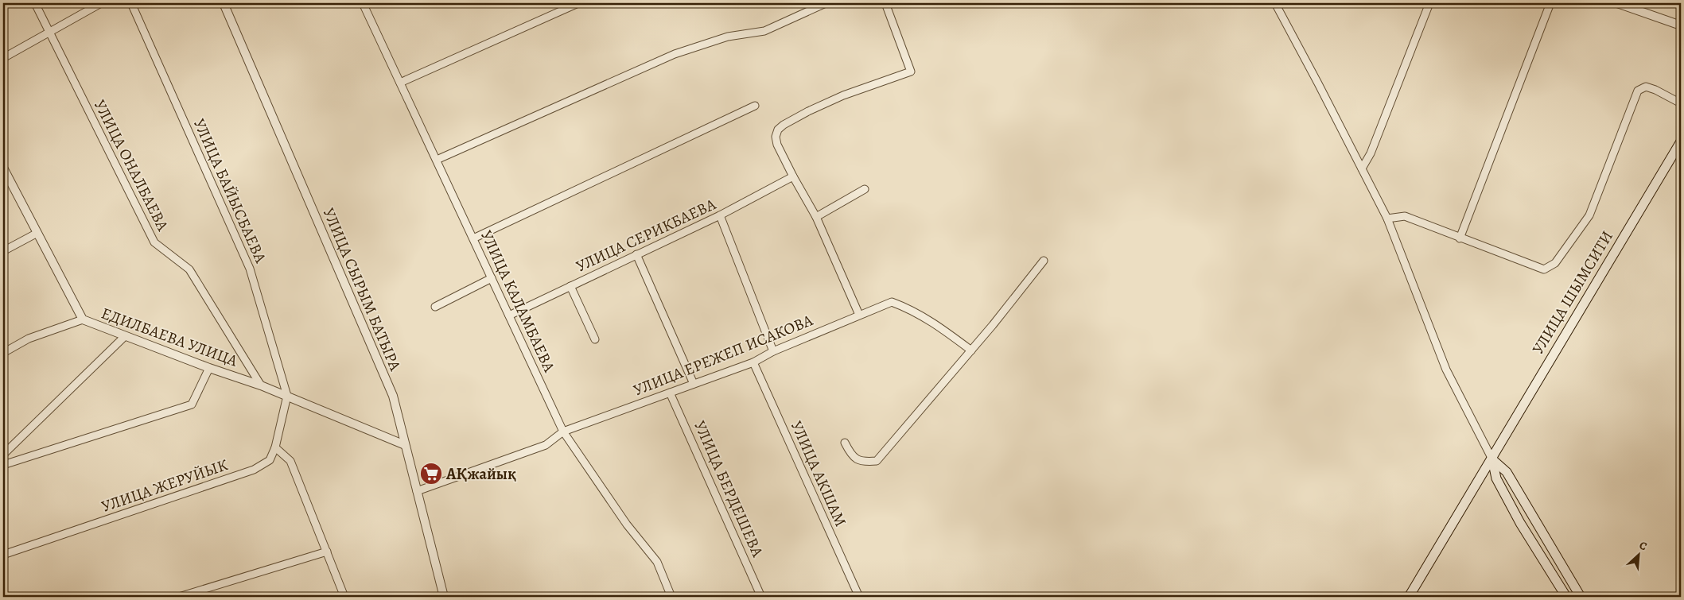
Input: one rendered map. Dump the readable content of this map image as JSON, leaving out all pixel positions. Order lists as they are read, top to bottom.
{
  "streets": {
    "main road": ["УЛИЦА ШЫМСИТИ"],
    "street": [
      "УЛИЦА ОНАЛБАЕВА",
      "УЛИЦА БАЙЫСБАЕВА",
      "УЛИЦА СЕРИКБАЕВА",
      "УЛИЦА СЫРЫМ БАТЫРА",
      "УЛИЦА КАЛАМБАЕВА",
      "ЕДИЛБАЕВА УЛИЦА",
      "УЛИЦА ЕРЕЖЕП ИСАКОВА",
      "УЛИЦА АКШАМ",
      "УЛИЦА ЖЕРУЙЫК",
      "УЛИЦА БЕРДЕШЕВА"
    ]
  },
  "crossings": [
    ["УЛИЦА ОНАЛБАЕВА", "ЕДИЛБАЕВА УЛИЦА"],
    ["УЛИЦА БАЙЫСБАЕВА", "ЕДИЛБАЕВА УЛИЦА"],
    ["УЛИЦА БАЙЫСБАЕВА", "УЛИЦА ЖЕРУЙЫК"],
    ["УЛИЦА СЕРИКБАЕВА", "УЛИЦА КАЛАМБАЕВА"],
    ["УЛИЦА СЫРЫМ БАТЫРА", "ЕДИЛБАЕВА УЛИЦА"],
    ["УЛИЦА СЫРЫМ БАТЫРА", "УЛИЦА ЕРЕЖЕП ИСАКОВА"],
    ["УЛИЦА КАЛАМБАЕВА", "УЛИЦА ЕРЕЖЕП ИСАКОВА"],
    ["ЕДИЛБАЕВА УЛИЦА", "УЛИЦА ЖЕРУЙЫК"],
    ["УЛИЦА ЕРЕЖЕП ИСАКОВА", "УЛИЦА АКШАМ"],
    ["УЛИЦА ЕРЕЖЕП ИСАКОВА", "УЛИЦА БЕРДЕШЕВА"]
  ],
  "places": {
    "supermarket": ["АҚжайық"]
  },
  "north": "top right"
}
